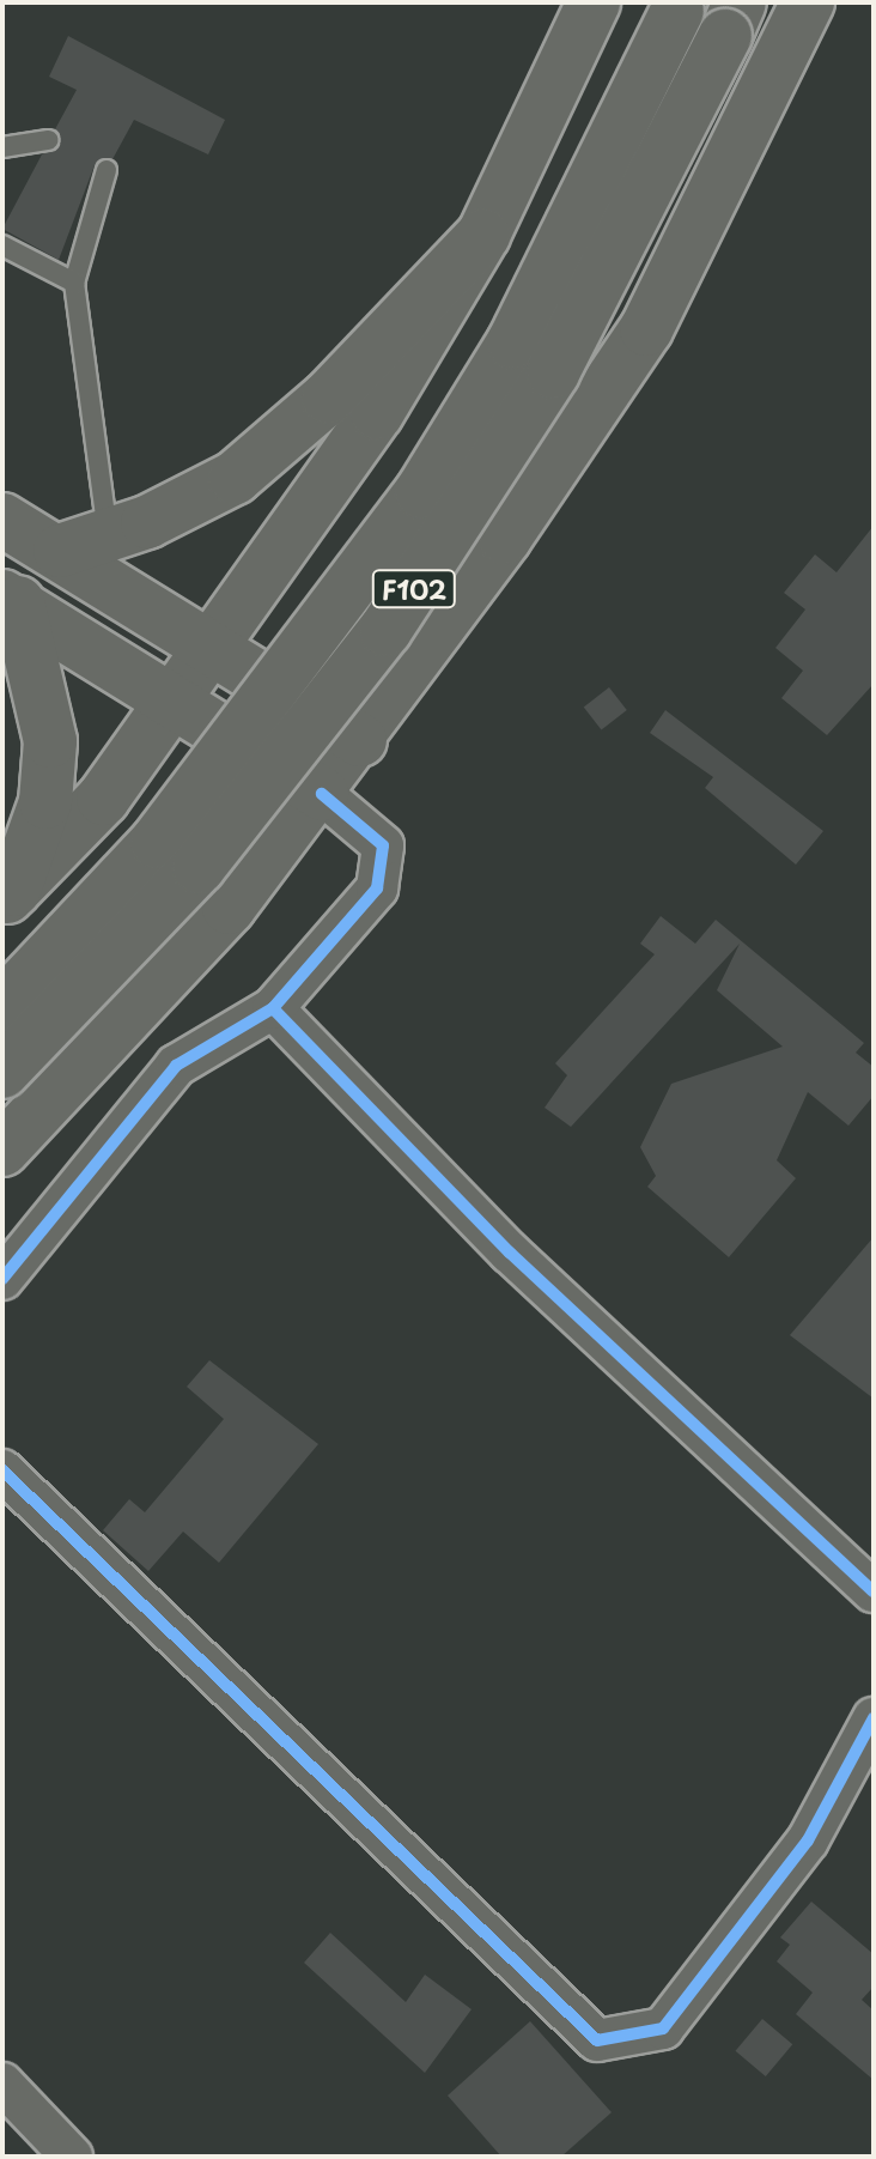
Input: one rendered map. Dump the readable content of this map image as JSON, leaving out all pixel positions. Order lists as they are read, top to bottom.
{
  "streets": {
    "main road": ["F102"]
  }
}
